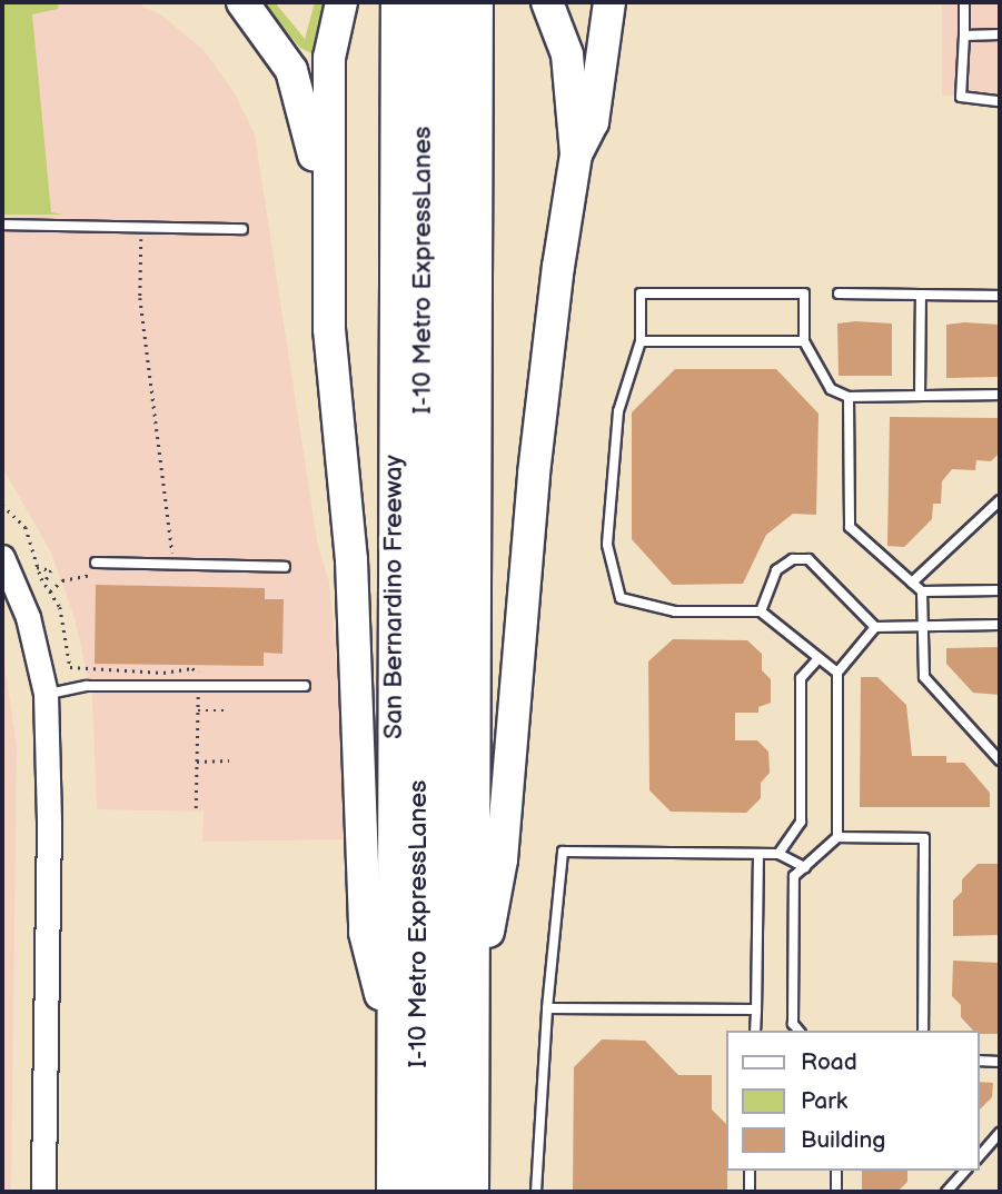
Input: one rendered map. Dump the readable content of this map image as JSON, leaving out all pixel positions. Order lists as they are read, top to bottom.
{
  "streets": {
    "highway": ["I-10 Metro ExpressLanes", "San Bernardino Freeway"]
  },
  "legend": ["Road", "Park", "Building"]
}
